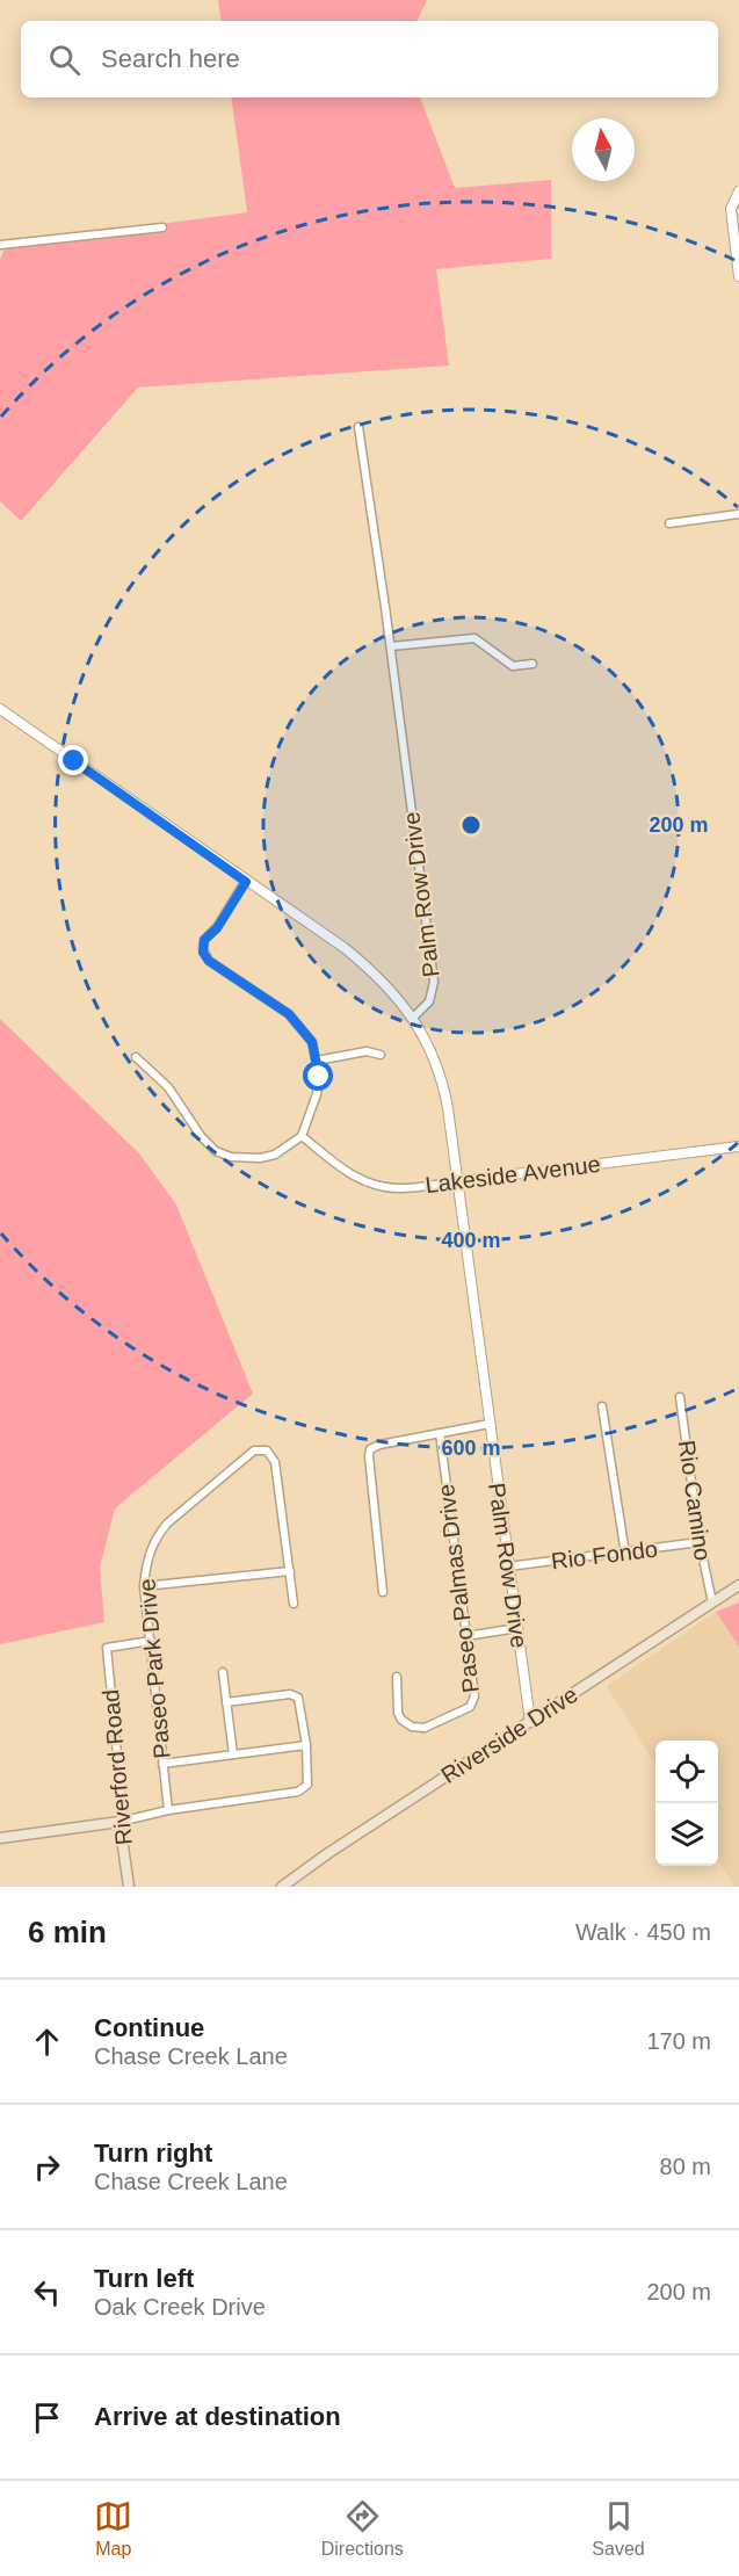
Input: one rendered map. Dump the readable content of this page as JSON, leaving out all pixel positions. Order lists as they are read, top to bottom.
{
  "streets": {
    "main road": ["Riverside Drive", "Riverford Road"],
    "street": [
      "Palm Row Drive",
      "Lakeside Avenue",
      "Rio Camino",
      "Rio Fondo",
      "Paseo Palmas Drive",
      "Paseo Park Drive"
    ]
  },
  "crossings": [
    ["Palm Row Drive", "Lakeside Avenue"],
    ["Palm Row Drive", "Rio Fondo"],
    ["Palm Row Drive", "Riverside Drive"],
    ["Rio Camino", "Rio Fondo"],
    ["Rio Camino", "Riverside Drive"],
    ["Paseo Park Drive", "Riverford Road"]
  ],
  "north": "top",
  "page": {
    "search": "Search here",
    "heading": ["6 min", "Walk · 450 m"],
    "list": [
      ["Continue", "Chase Creek Lane", "170 m"],
      ["Turn right", "Chase Creek Lane", "80 m"],
      ["Turn left", "Oak Creek Drive", "200 m"],
      "Arrive at destination"
    ],
    "nav": ["Map", "Directions", "Saved"]
  },
  "rings": ["200 m", "400 m", "600 m"]
}
